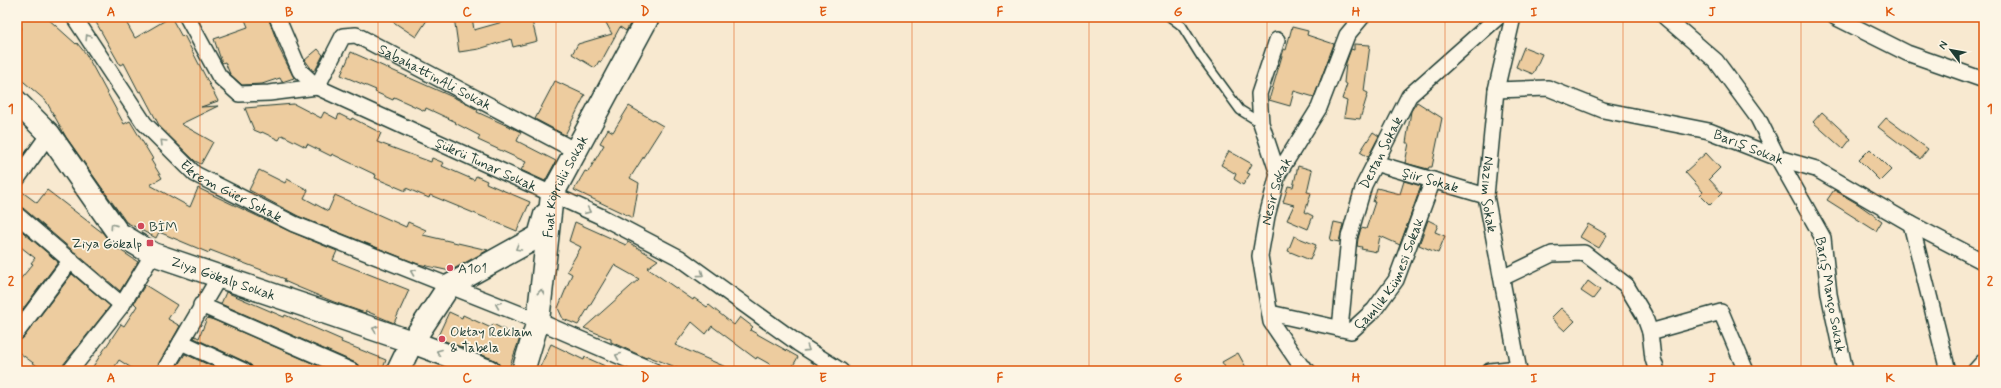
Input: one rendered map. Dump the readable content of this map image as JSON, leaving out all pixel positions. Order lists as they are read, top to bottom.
{
  "streets": {
    "main road": ["Fuat Köprülü Sokak", "Ziya Gökalp Sokak"],
    "street": [
      "SabahattinAli Sokak",
      "Barış Sokak",
      "Destan Sokak",
      "Şükrü Tunar Sokak",
      "Şiir Sokak",
      "Ekrem Güer Sokak",
      "Nesir Sokak",
      "Nazım Sokak",
      "Çamlık Kümesi Sokak",
      "Barış Manço Sokak"
    ]
  },
  "crossings": [
    ["SabahattinAli Sokak", "Şükrü Tunar Sokak"],
    ["SabahattinAli Sokak", "Fuat Köprülü Sokak"],
    ["Barış Sokak", "Nazım Sokak"],
    ["Barış Sokak", "Barış Manço Sokak"],
    ["Destan Sokak", "Şiir Sokak"],
    ["Destan Sokak", "Çamlık Kümesi Sokak"],
    ["Şükrü Tunar Sokak", "Fuat Köprülü Sokak"],
    ["Şiir Sokak", "Nazım Sokak"],
    ["Şiir Sokak", "Çamlık Kümesi Sokak"],
    ["Fuat Köprülü Sokak", "Ekrem Güer Sokak"],
    ["Nesir Sokak", "Çamlık Kümesi Sokak"]
  ],
  "one_way": ["Şükrü Tunar Sokak", "Ekrem Güer Sokak", "Ziya Gökalp Sokak"],
  "places": {
    "other": ["BİM", "A101", "Oktay Reklam & Tabela"],
    "transit": ["Ziya Gökalp"]
  },
  "north": "top left",
  "grid": {
    "columns": [
      "A",
      "B",
      "C",
      "D",
      "E",
      "F",
      "G",
      "H",
      "I",
      "J",
      "K"
    ],
    "rows": ["1", "2"]
  }
}
